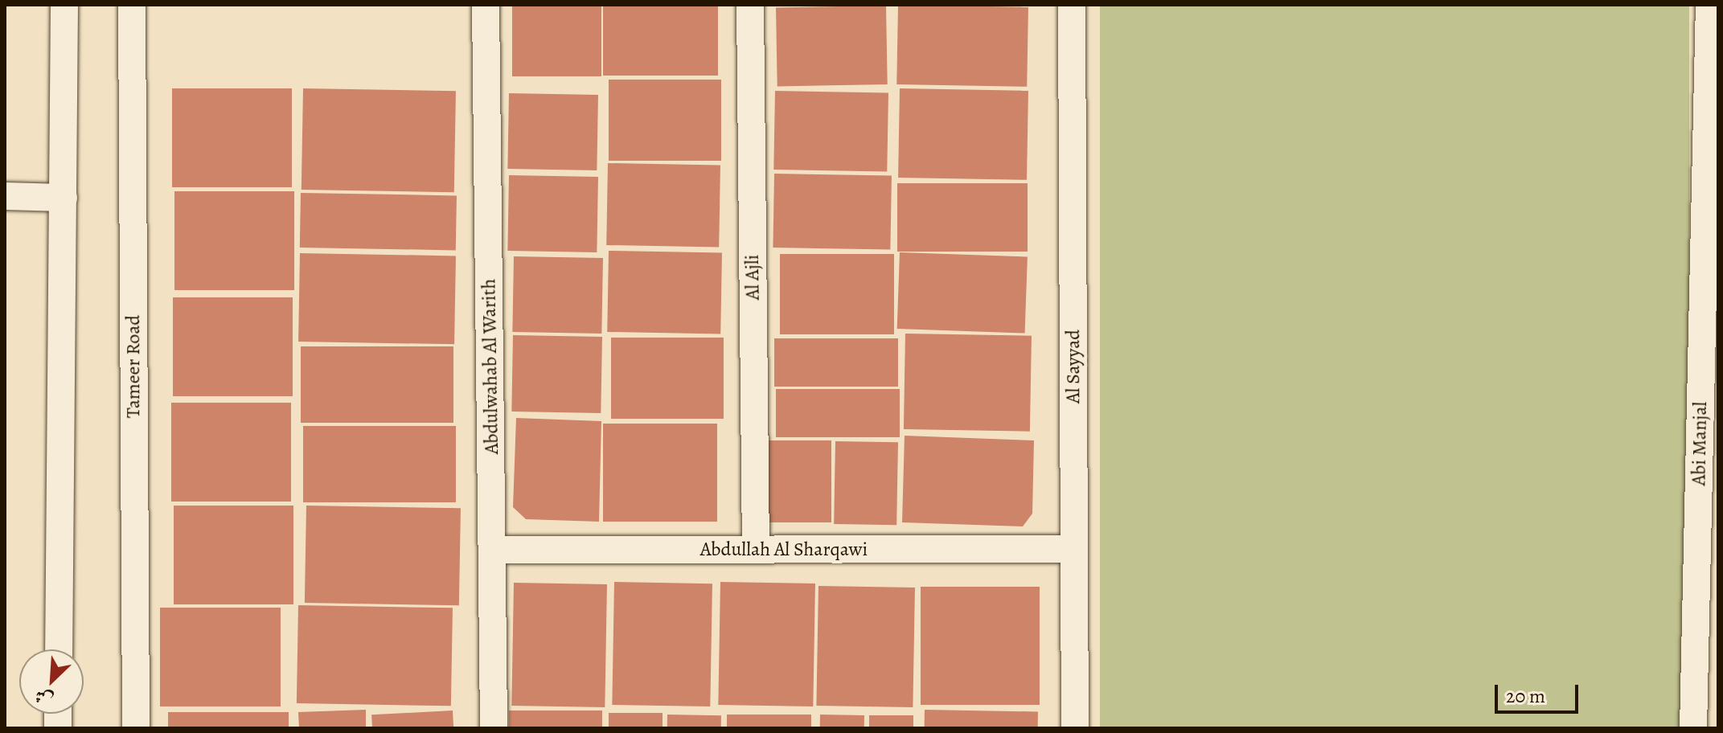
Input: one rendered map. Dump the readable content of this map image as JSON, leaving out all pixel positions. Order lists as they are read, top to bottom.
{
  "streets": {
    "street": [
      "Al Ajli",
      "Tameer Road",
      "Abdulwahab Al Warith",
      "Al Sayyad",
      "Abi Manjal",
      "Abdullah Al Sharqawi"
    ]
  },
  "crossings": [
    ["Al Ajli", "Abdullah Al Sharqawi"],
    ["Abdulwahab Al Warith", "Abdullah Al Sharqawi"],
    ["Al Sayyad", "Abdullah Al Sharqawi"]
  ],
  "scale_bar": "20 m",
  "north": "bottom left"
}
